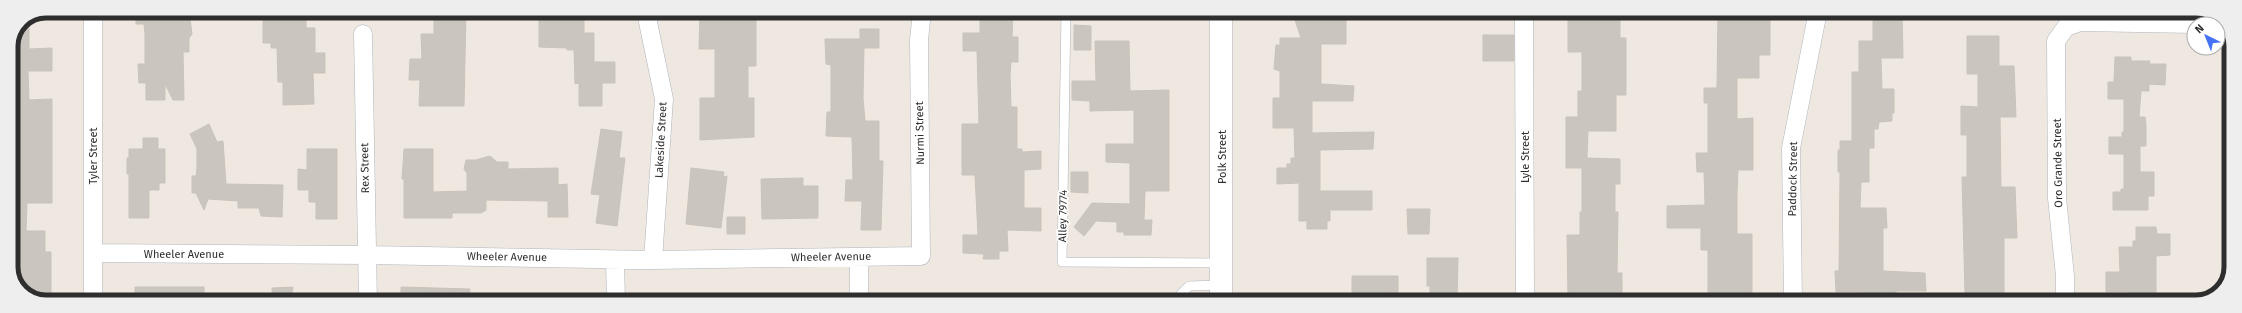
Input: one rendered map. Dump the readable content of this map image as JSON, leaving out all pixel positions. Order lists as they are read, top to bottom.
{
  "streets": {
    "street": [
      "Nurmi Street",
      "Lakeside Street",
      "Tyler Street",
      "Polk Street",
      "Lyle Street",
      "Oro Grande Street",
      "Rex Street",
      "Paddock Street",
      "Wheeler Avenue"
    ],
    "lane": ["Alley 79774"]
  },
  "crossings": [
    ["Nurmi Street", "Wheeler Avenue"],
    ["Lakeside Street", "Wheeler Avenue"],
    ["Tyler Street", "Wheeler Avenue"],
    ["Polk Street", "Alley 79774"],
    ["Rex Street", "Wheeler Avenue"]
  ],
  "north": "top left"
}
